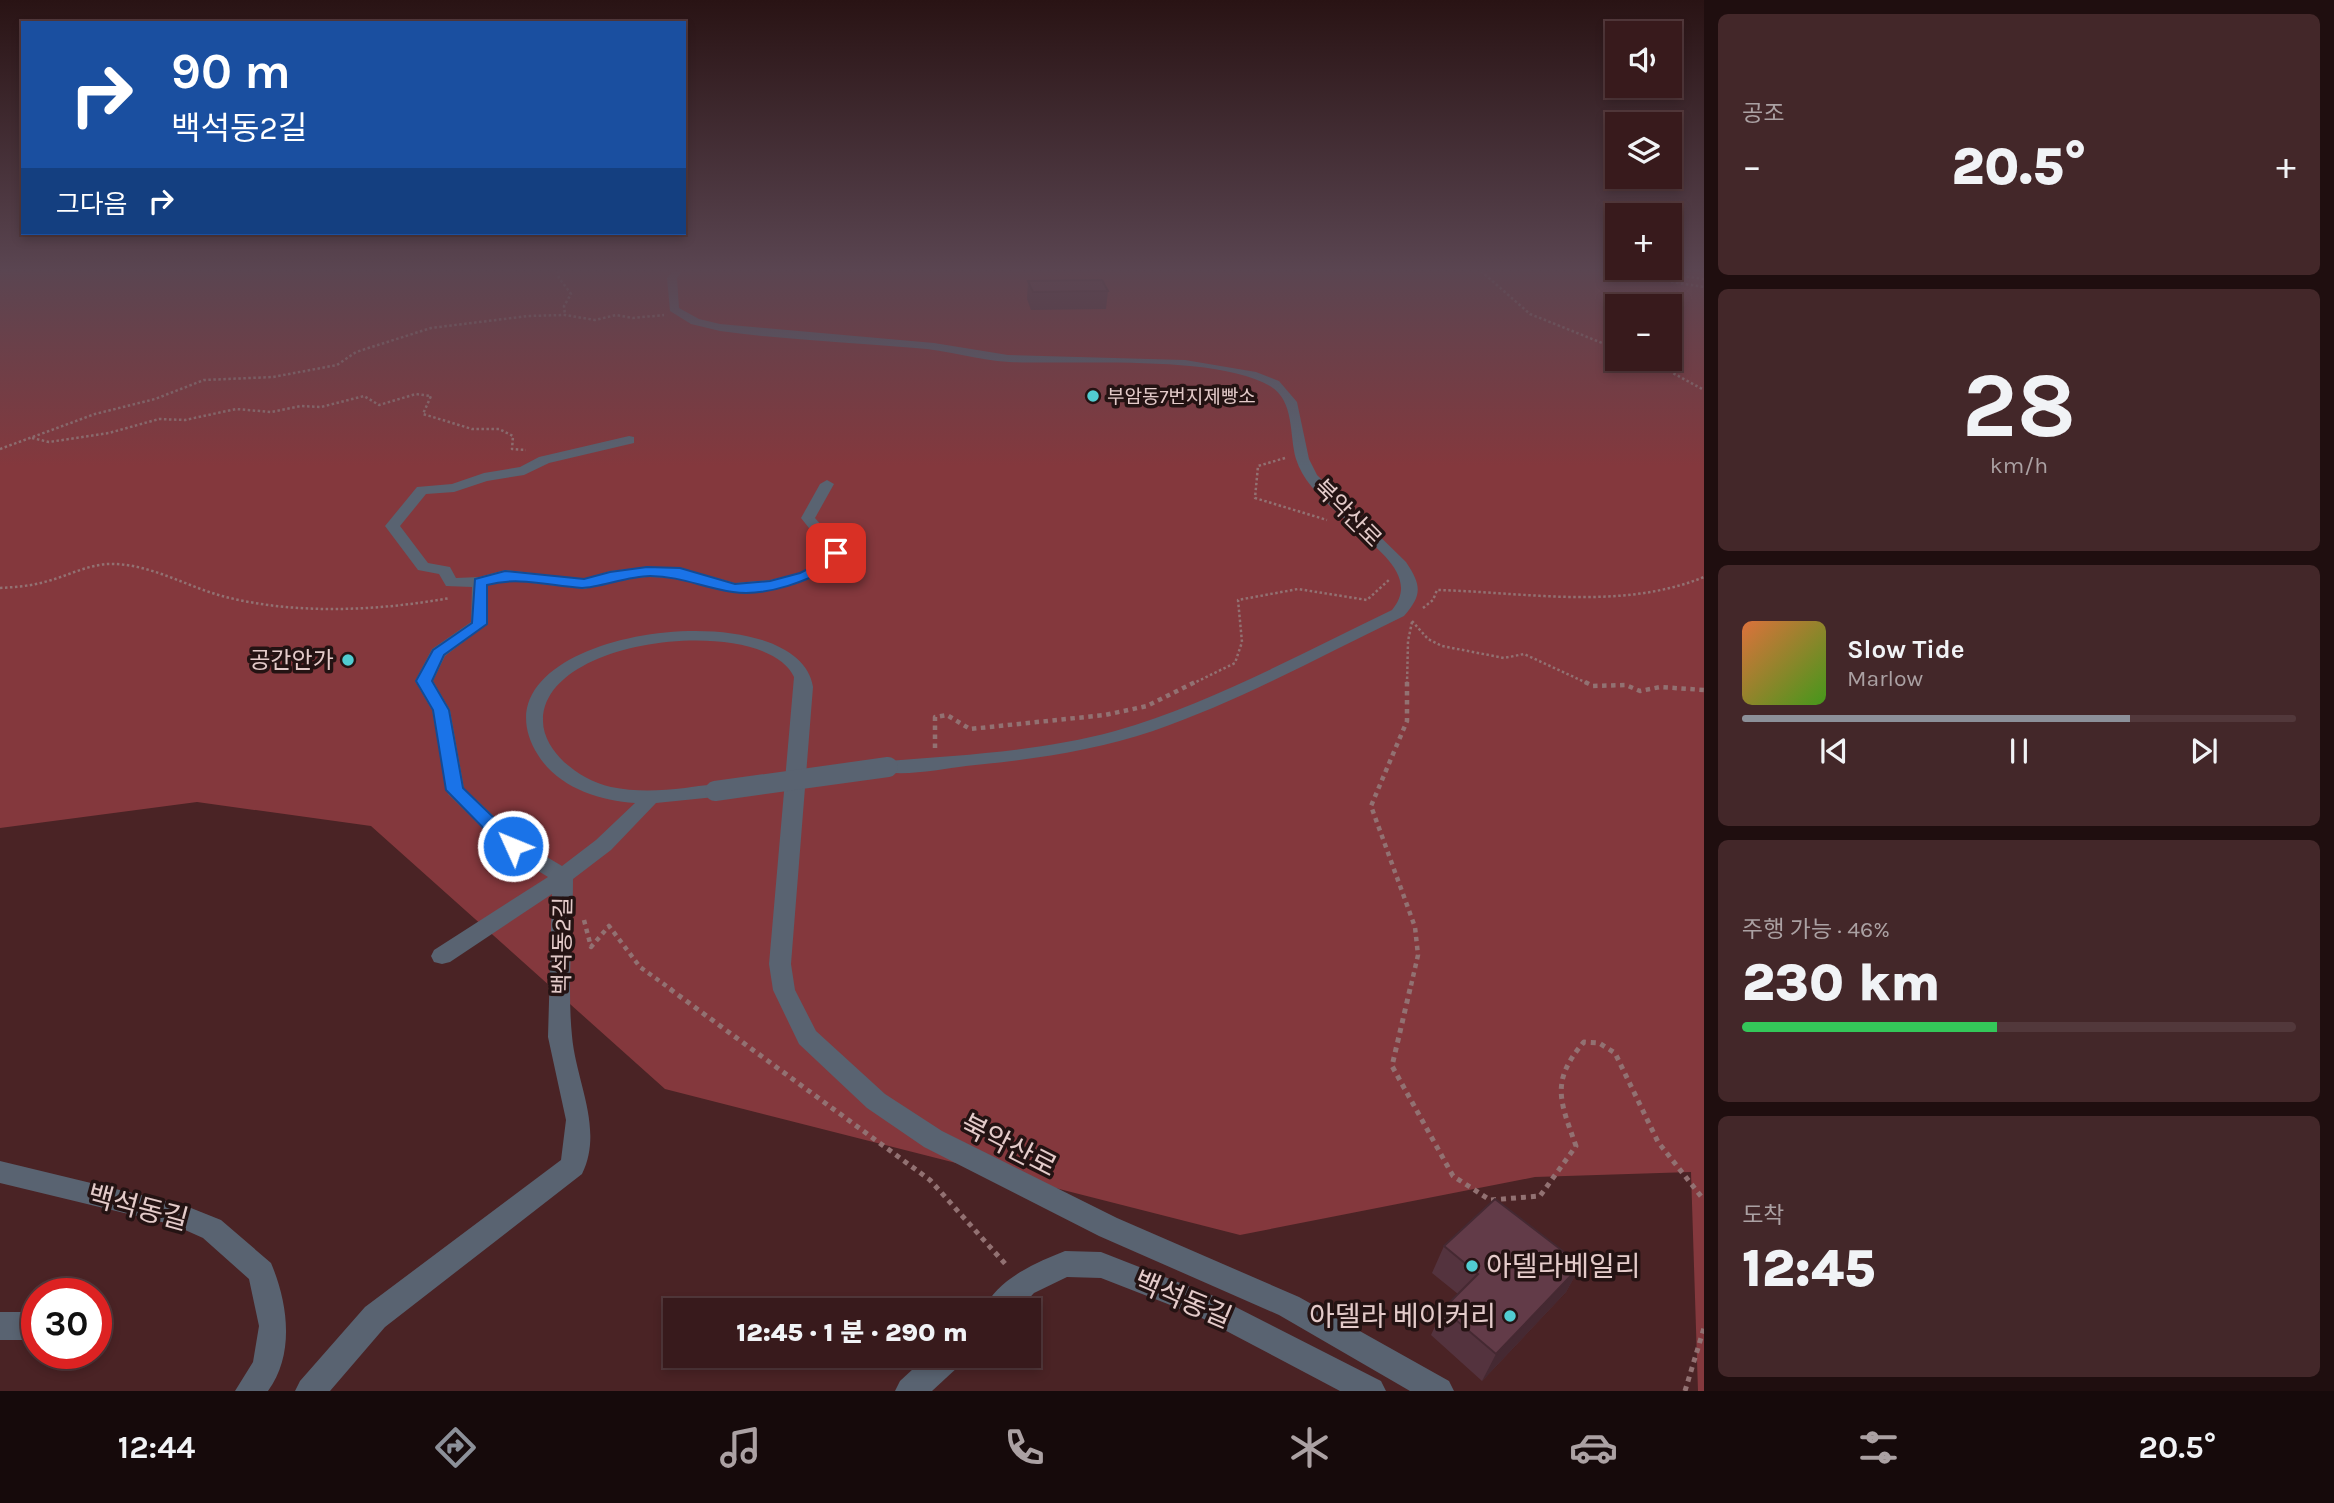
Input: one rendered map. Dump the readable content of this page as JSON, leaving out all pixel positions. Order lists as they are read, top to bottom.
{
  "streets": {
    "street": ["북악산로", "백석동2길", "백석동길"]
  },
  "places": [
    "부암동7번지제빵소",
    "공간안가",
    "아델라베일리",
    "아델라 베이커리"
  ],
  "page": {
    "tile": [
      "공조",
      ["28", "km/h"],
      ["주행 가능 · 46%", "230 km"],
      ["도착", "12:45"]
    ],
    "map_buttons": ["+", "−"],
    "turn": ["90 m", "백석동2길"],
    "heat": ["−", "20.5°", "+"],
    "then": "그다음",
    "song": ["Slow Tide", "Marlow"],
    "limit": "30",
    "trip": "12:45 · 1 분 · 290 m",
    "tabs": ["12:44", "20.5°"]
  }
}
